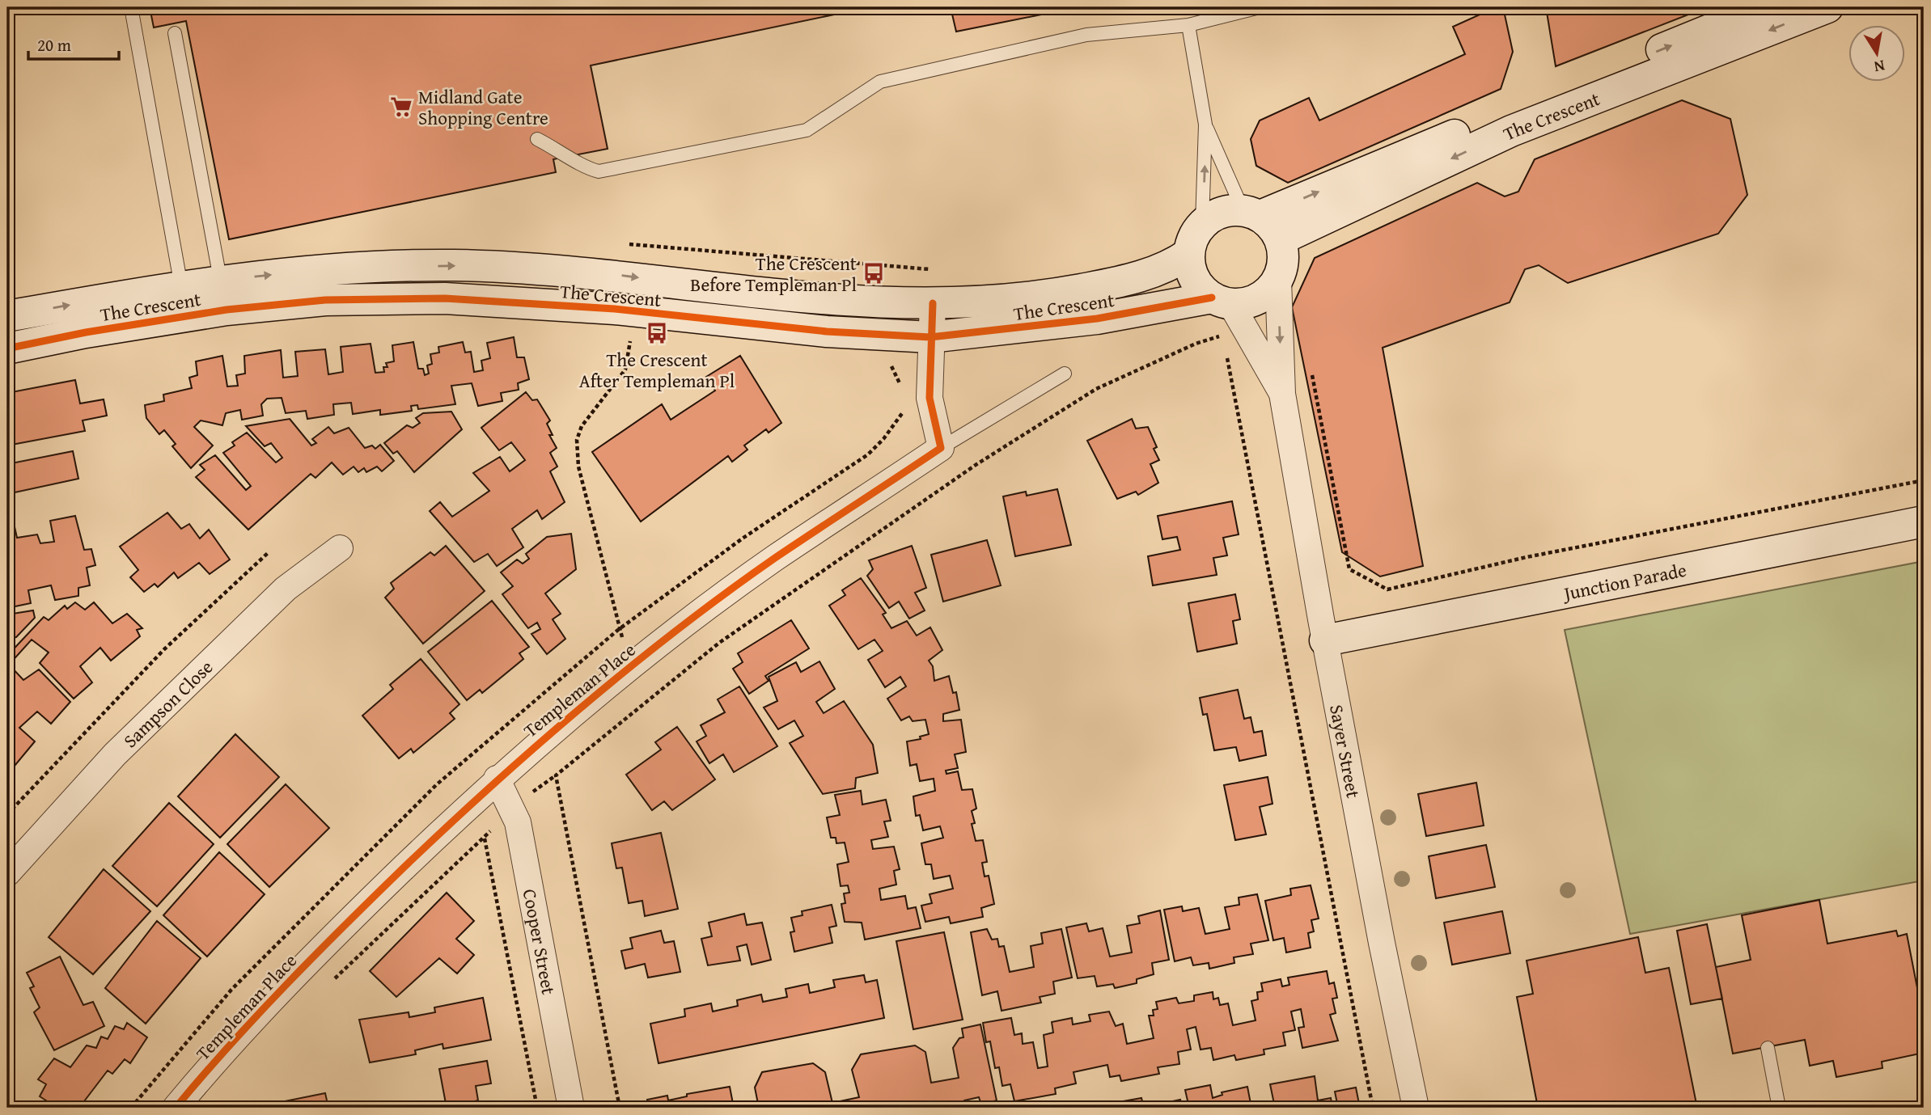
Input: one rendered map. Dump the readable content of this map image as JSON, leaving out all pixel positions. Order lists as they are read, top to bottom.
{
  "streets": {
    "street": [
      "The Crescent",
      "Junction Parade",
      "Templeman Place",
      "Sampson Close",
      "Sayer Street",
      "Cooper Street"
    ]
  },
  "crossings": [
    ["The Crescent", "Sayer Street"],
    ["Junction Parade", "Sayer Street"],
    ["Templeman Place", "Cooper Street"]
  ],
  "places": {
    "supermarket": ["Midland Gate Shopping Centre"],
    "bus stop": ["The Crescent Before Templeman Pl", "The Crescent After Templeman Pl"]
  },
  "scale_bar": "20 m",
  "north": "bottom"
}
